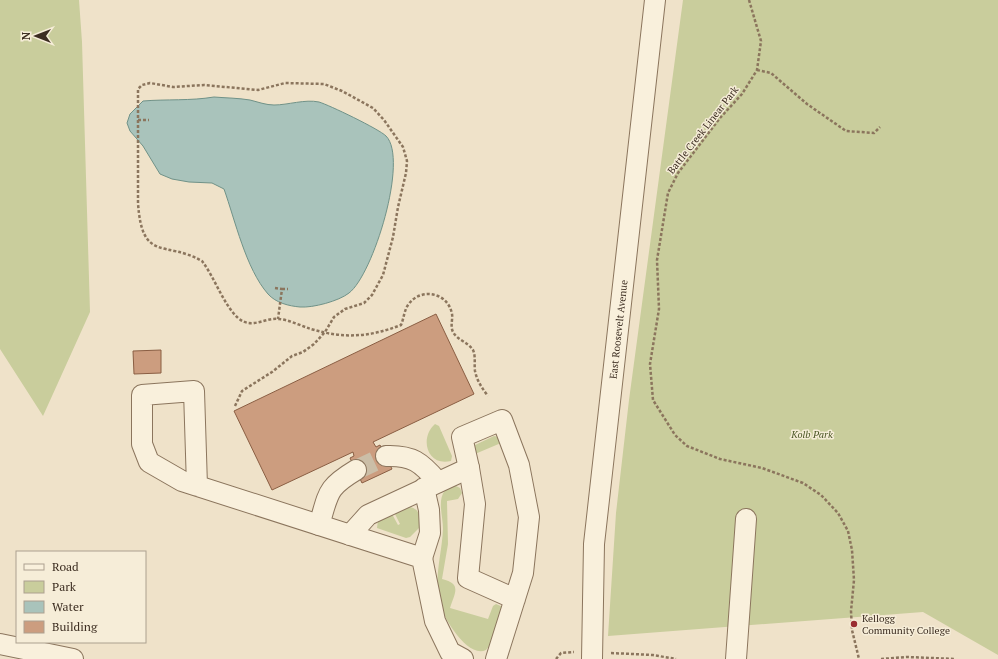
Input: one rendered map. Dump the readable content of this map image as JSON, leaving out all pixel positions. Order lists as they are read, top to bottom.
{
  "streets": {
    "street": ["East Roosevelt Avenue"],
    "path": ["Battle Creek Linear Park"]
  },
  "parks": ["Kolb Park"],
  "places": ["Kellogg Community College"],
  "legend": [
    "Road",
    "Park",
    "Water",
    "Building"
  ],
  "north": "left"
}
